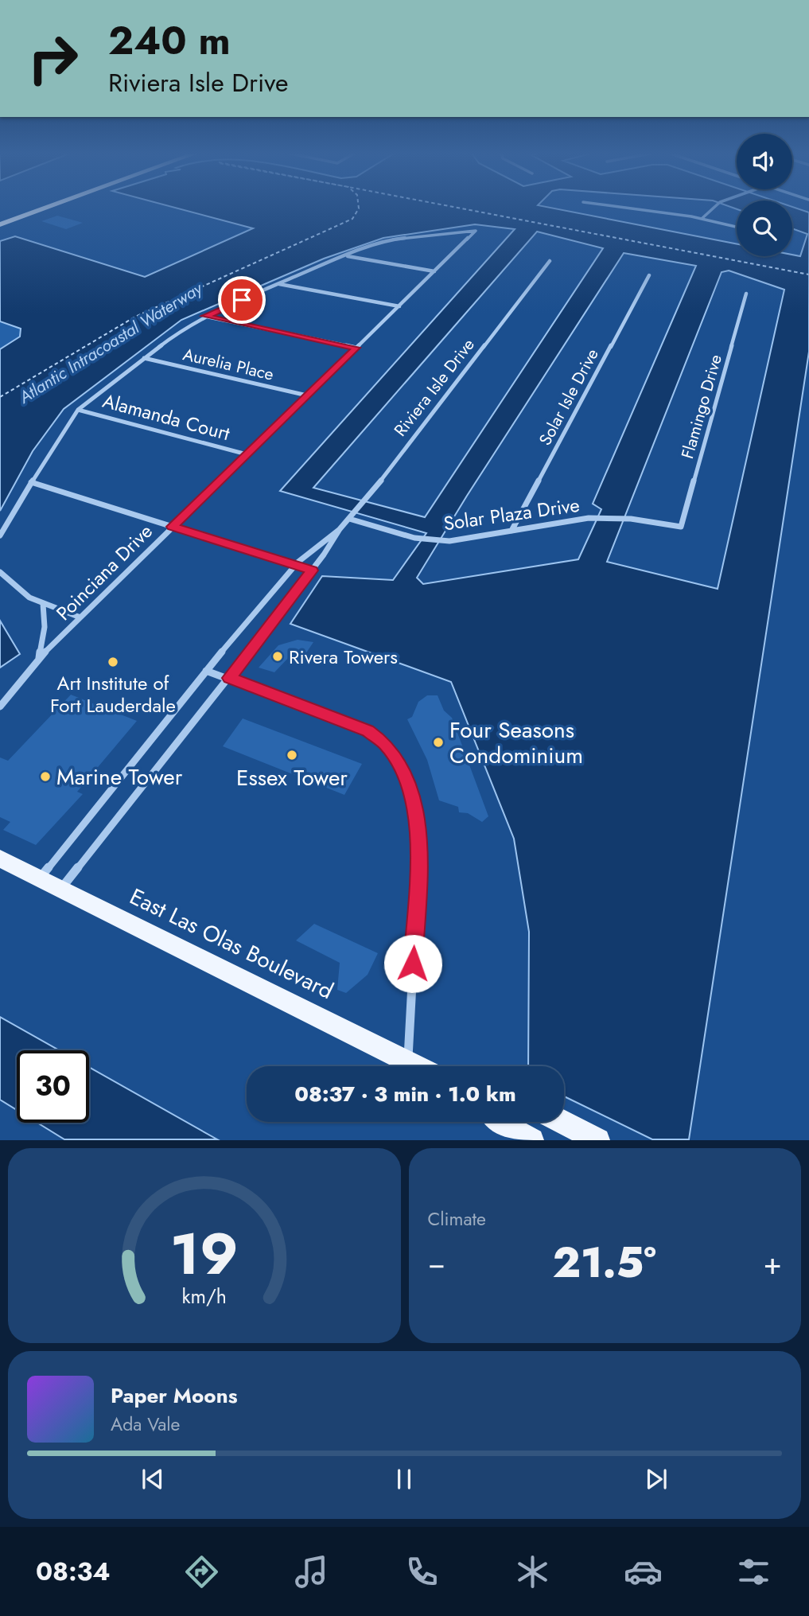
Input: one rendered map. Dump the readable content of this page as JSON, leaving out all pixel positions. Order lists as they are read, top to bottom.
{
  "streets": {
    "main road": ["East Las Olas Boulevard"],
    "street": [
      "Aurelia Place",
      "Riviera Isle Drive",
      "Solar Isle Drive",
      "Flamingo Drive",
      "Alamanda Court",
      "Solar Plaza Drive",
      "Poinciana Drive"
    ]
  },
  "crossings": [
    ["Aurelia Place", "Poinciana Drive"],
    ["Riviera Isle Drive", "Solar Plaza Drive"],
    ["Riviera Isle Drive", "East Las Olas Boulevard"],
    ["Solar Isle Drive", "Solar Plaza Drive"],
    ["Flamingo Drive", "Solar Plaza Drive"],
    ["Alamanda Court", "Poinciana Drive"]
  ],
  "water": ["Atlantic Intracoastal Waterway"],
  "places": [
    "Rivera Towers",
    "Art Institute of Fort Lauderdale",
    "Four Seasons Condominium",
    "Essex Tower",
    "Marine Tower"
  ],
  "page": {
    "turn": ["240 m", "Riviera Isle Drive"],
    "limit": "30",
    "trip": "08:37 · 3 min · 1.0 km",
    "tile": "Climate",
    "heat": ["−", "21.5°", "+"],
    "song": ["Paper Moons", "Ada Vale"],
    "tabs": "08:34",
    "gauge": ["19", "km/h"]
  }
}
